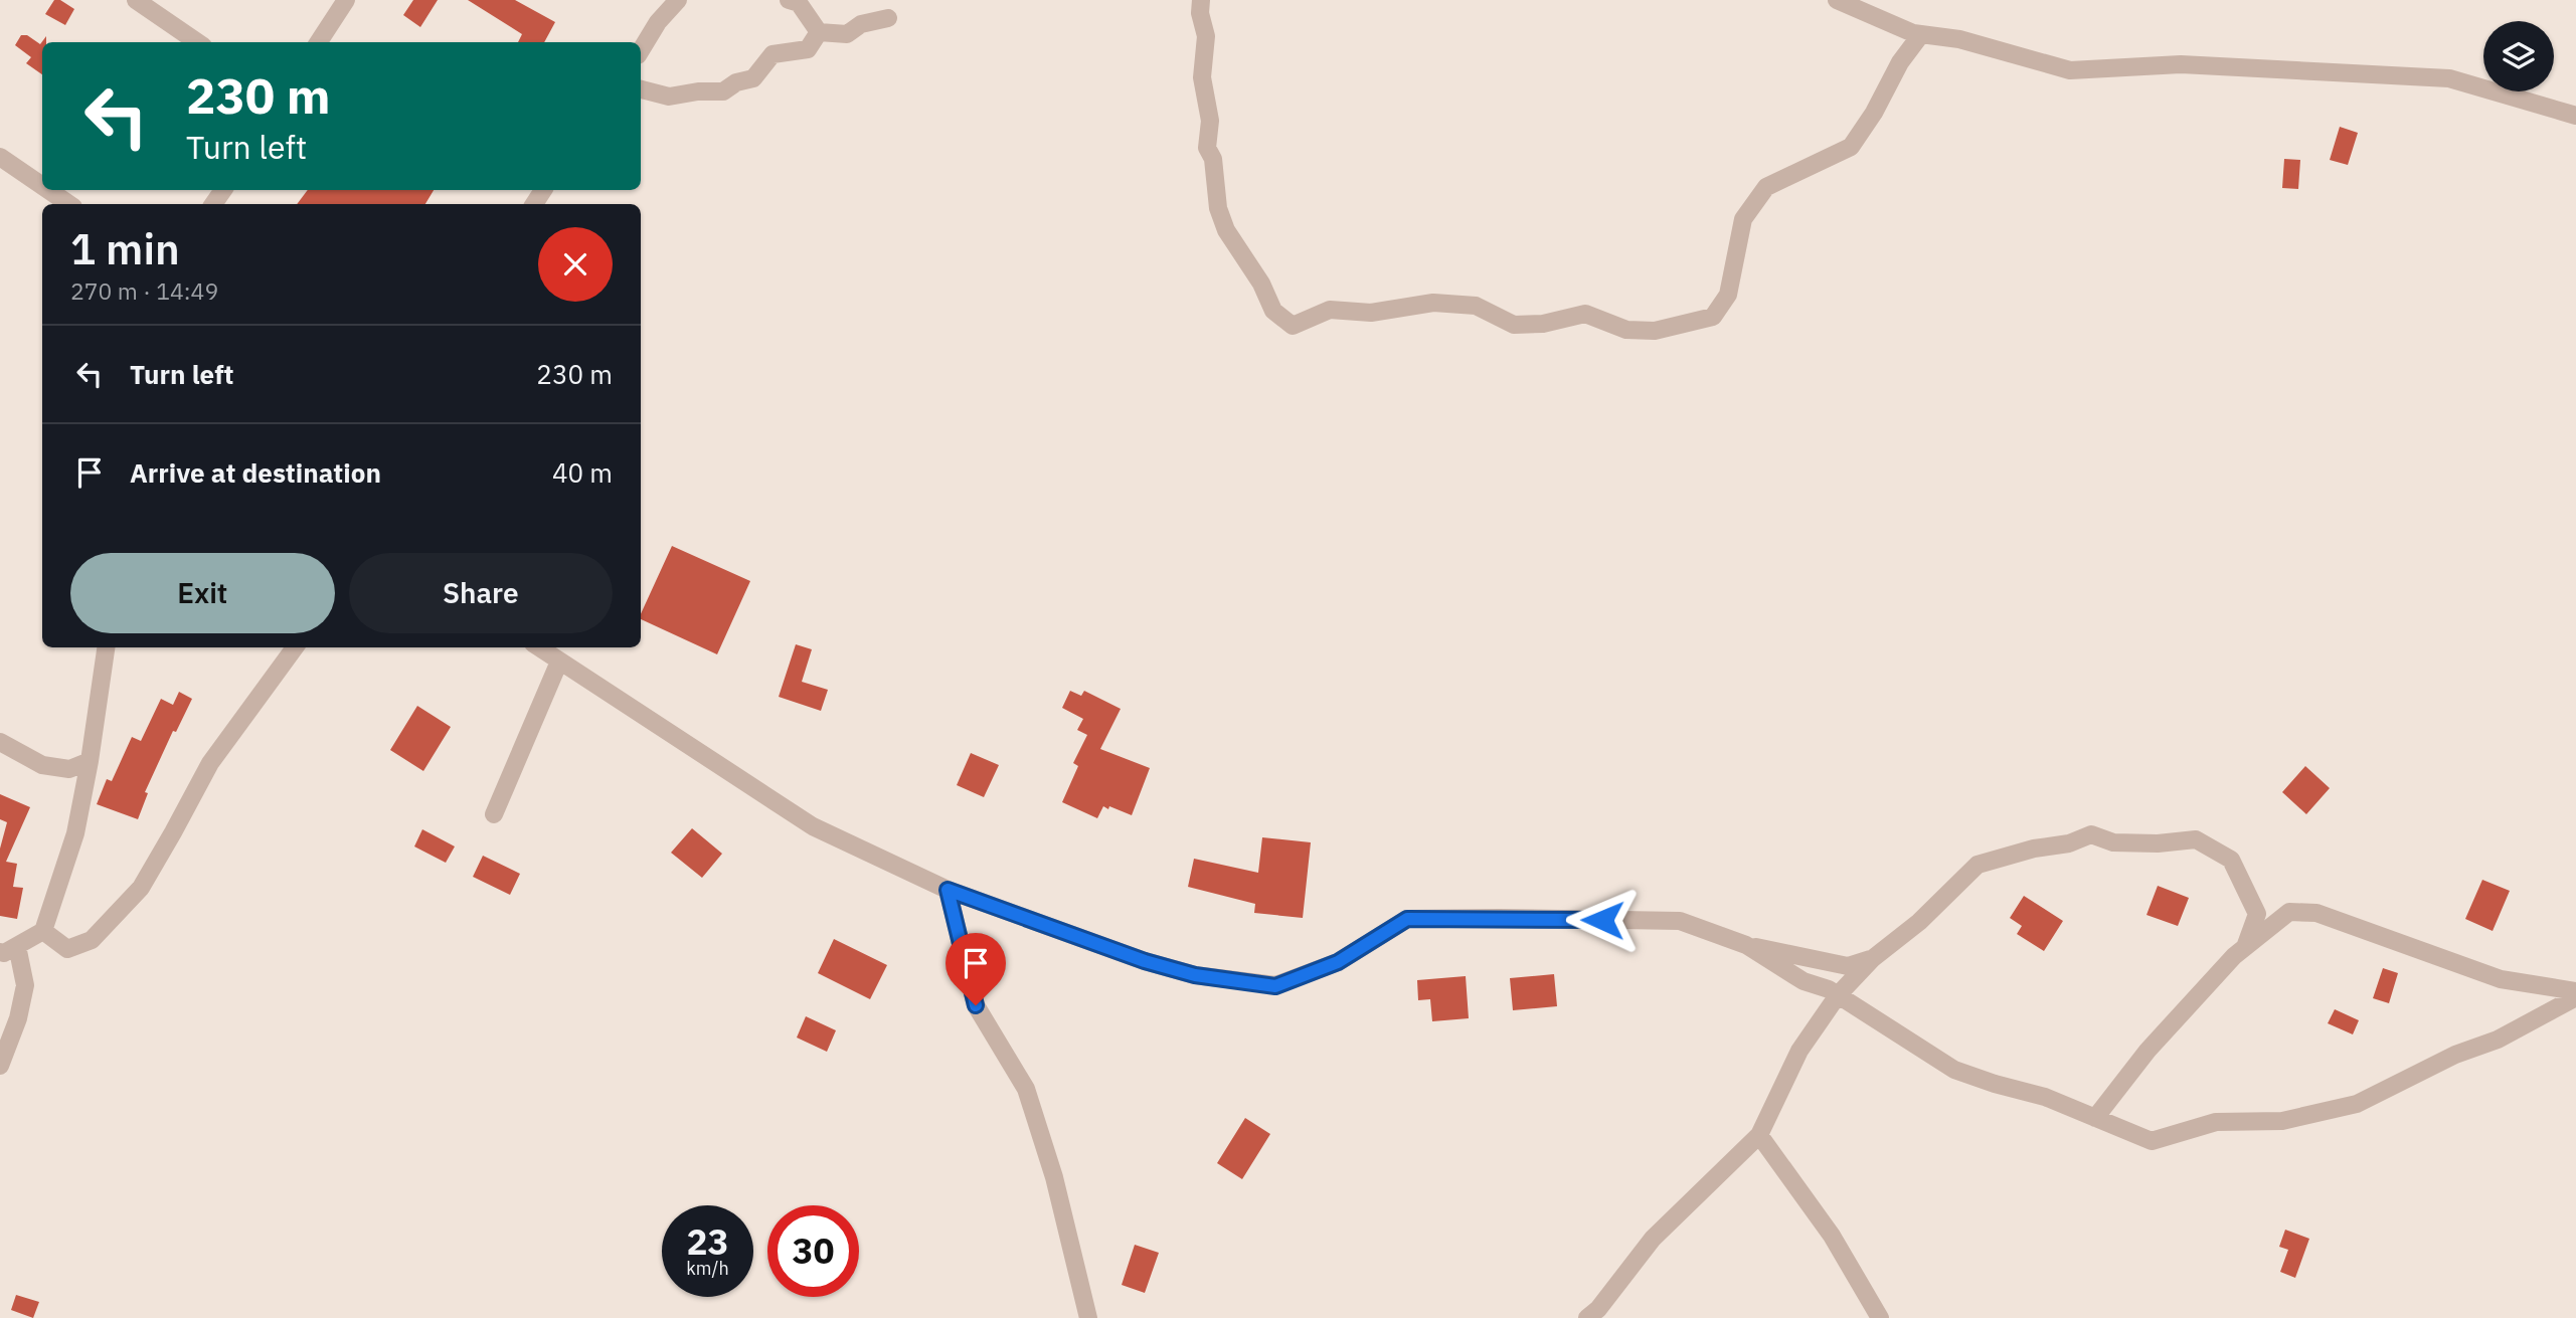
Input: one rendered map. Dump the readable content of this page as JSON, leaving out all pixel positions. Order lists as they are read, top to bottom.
{
  "page": {
    "turn": ["230 m", "Turn left"],
    "heading": ["1 min", "270 m · 14:49"],
    "list": [
      {
        "name": "Turn left",
        "value": "230 m"
      },
      {
        "name": "Arrive at destination",
        "value": "40 m"
      }
    ],
    "buttons": ["Exit", "Share"],
    "speed": "23 km/h",
    "limit": "30"
  }
}
